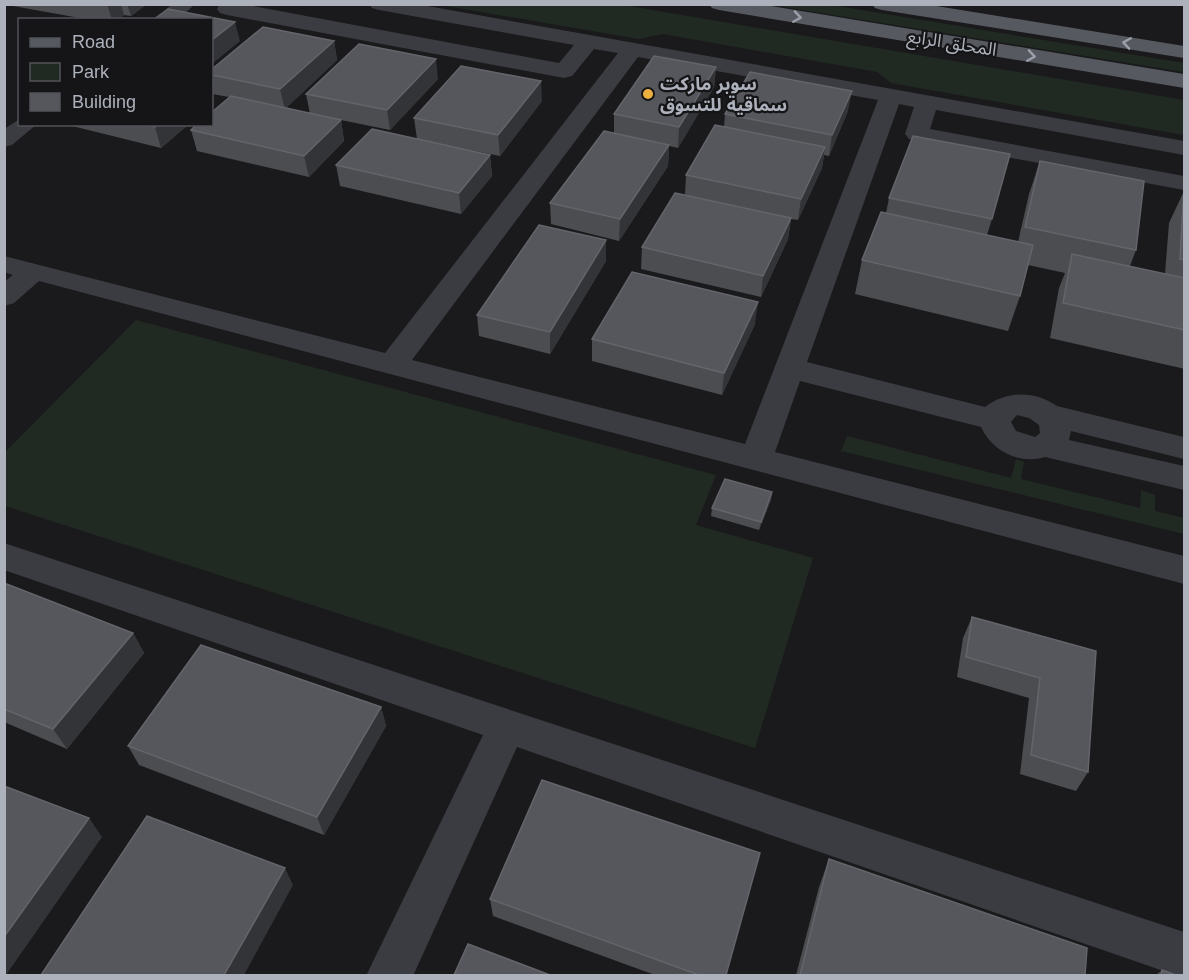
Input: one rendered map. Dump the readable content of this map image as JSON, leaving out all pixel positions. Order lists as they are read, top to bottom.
{
  "streets": {
    "main road": ["المحلق الرابع"]
  },
  "places": ["سوبر ماركت سماقية للتسوق"],
  "legend": ["Road", "Park", "Building"]
}
